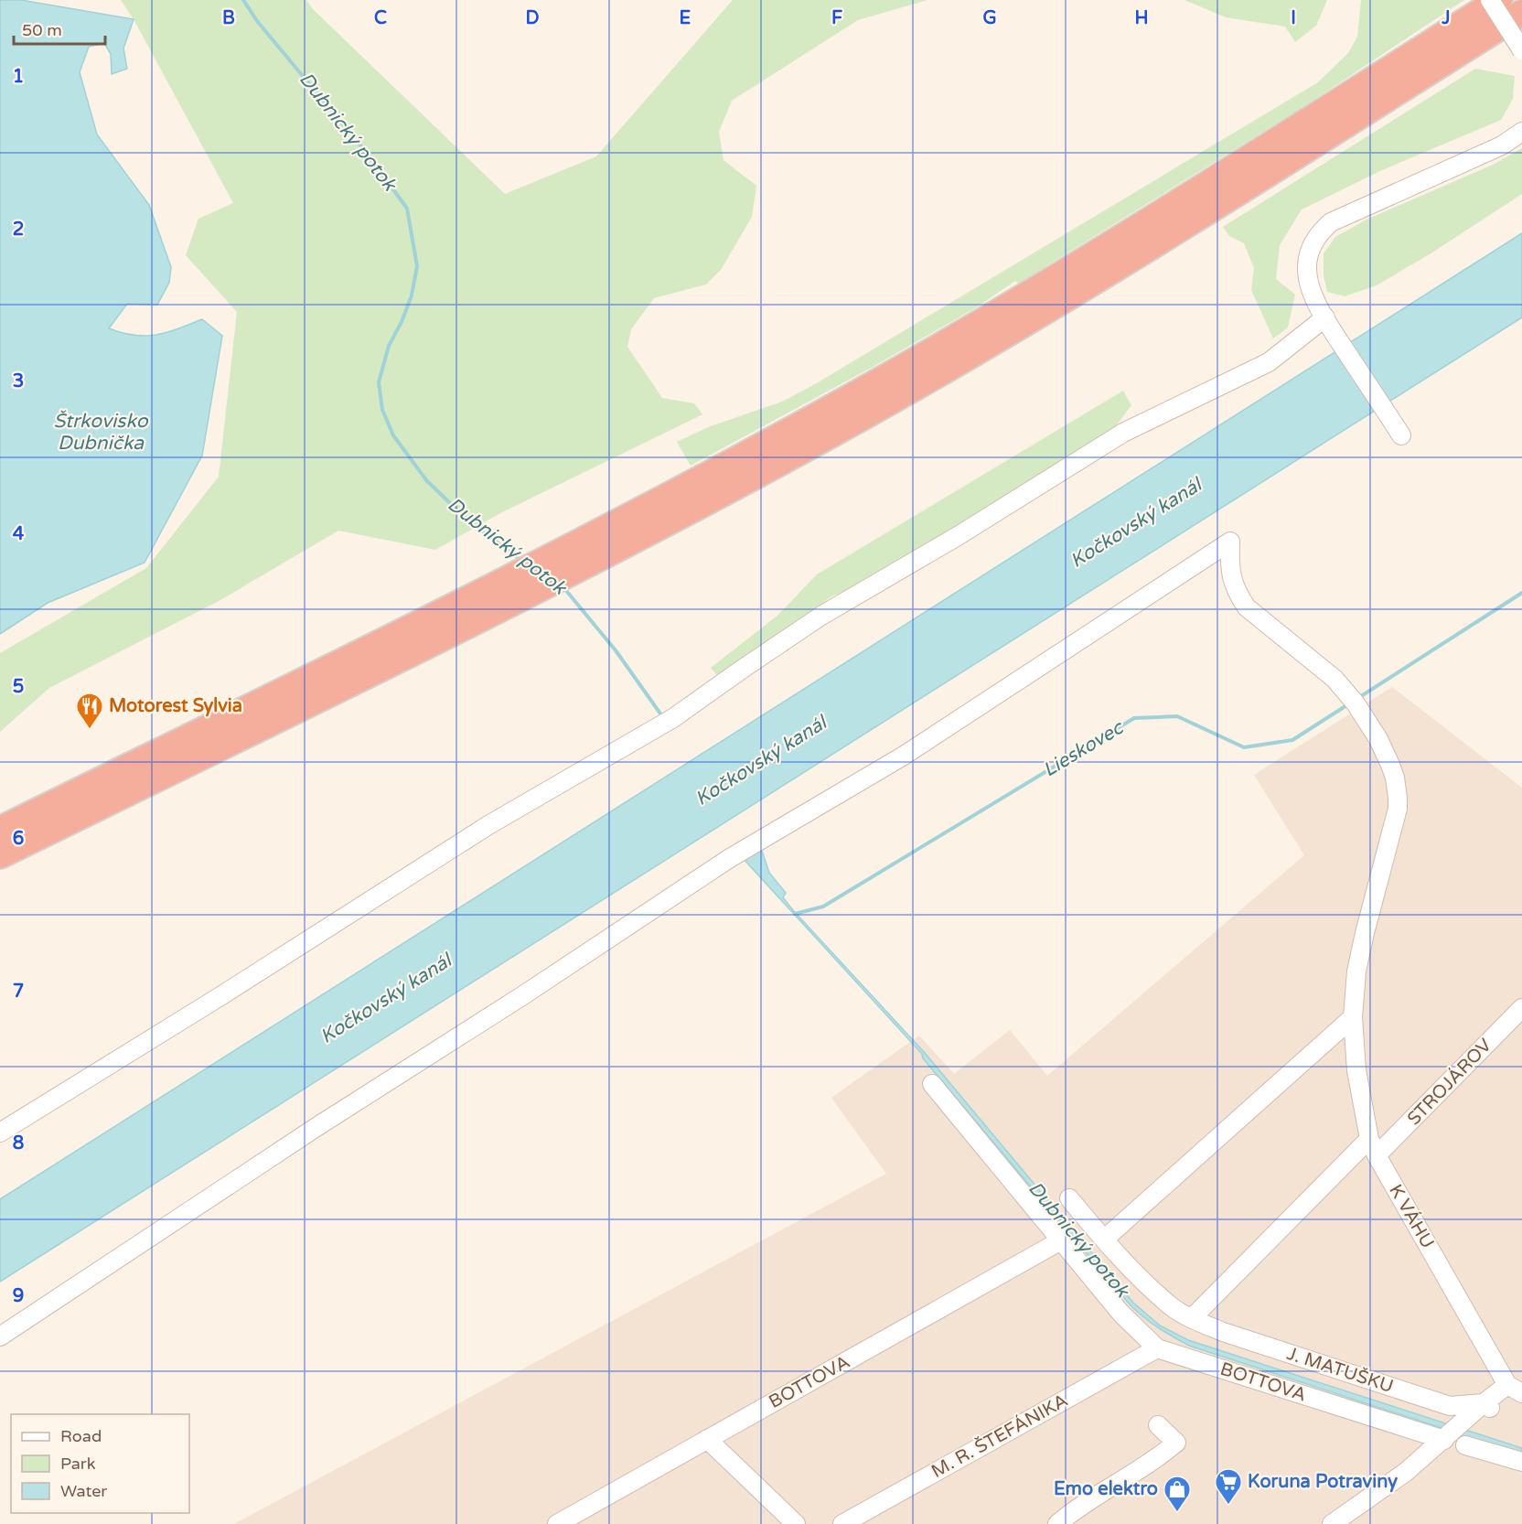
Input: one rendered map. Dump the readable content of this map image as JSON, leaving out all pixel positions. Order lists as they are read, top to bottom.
{
  "streets": {
    "street": [
      "STROJÁROV",
      "K VÁHU",
      "J. MATUŠKU",
      "BOTTOVA",
      "M. R. ŠTEFÁNIKA"
    ]
  },
  "crossings": [
    ["STROJÁROV", "K VÁHU"],
    ["BOTTOVA", "M. R. ŠTEFÁNIKA"]
  ],
  "water": [
    "Dubnický potok",
    "Štrkovisko Dubnička",
    "Kočkovský kanál",
    "Lieskovec"
  ],
  "places": {
    "restaurant": ["Motorest Sylvia"],
    "supermarket": ["Koruna Potraviny"],
    "shop": ["Emo elektro"]
  },
  "legend": ["Road", "Park", "Water"],
  "scale_bar": "50 m",
  "grid": {
    "columns": [
      "B",
      "C",
      "D",
      "E",
      "F",
      "G",
      "H",
      "I",
      "J"
    ],
    "rows": [
      "1",
      "2",
      "3",
      "4",
      "5",
      "6",
      "7",
      "8",
      "9"
    ]
  }
}
